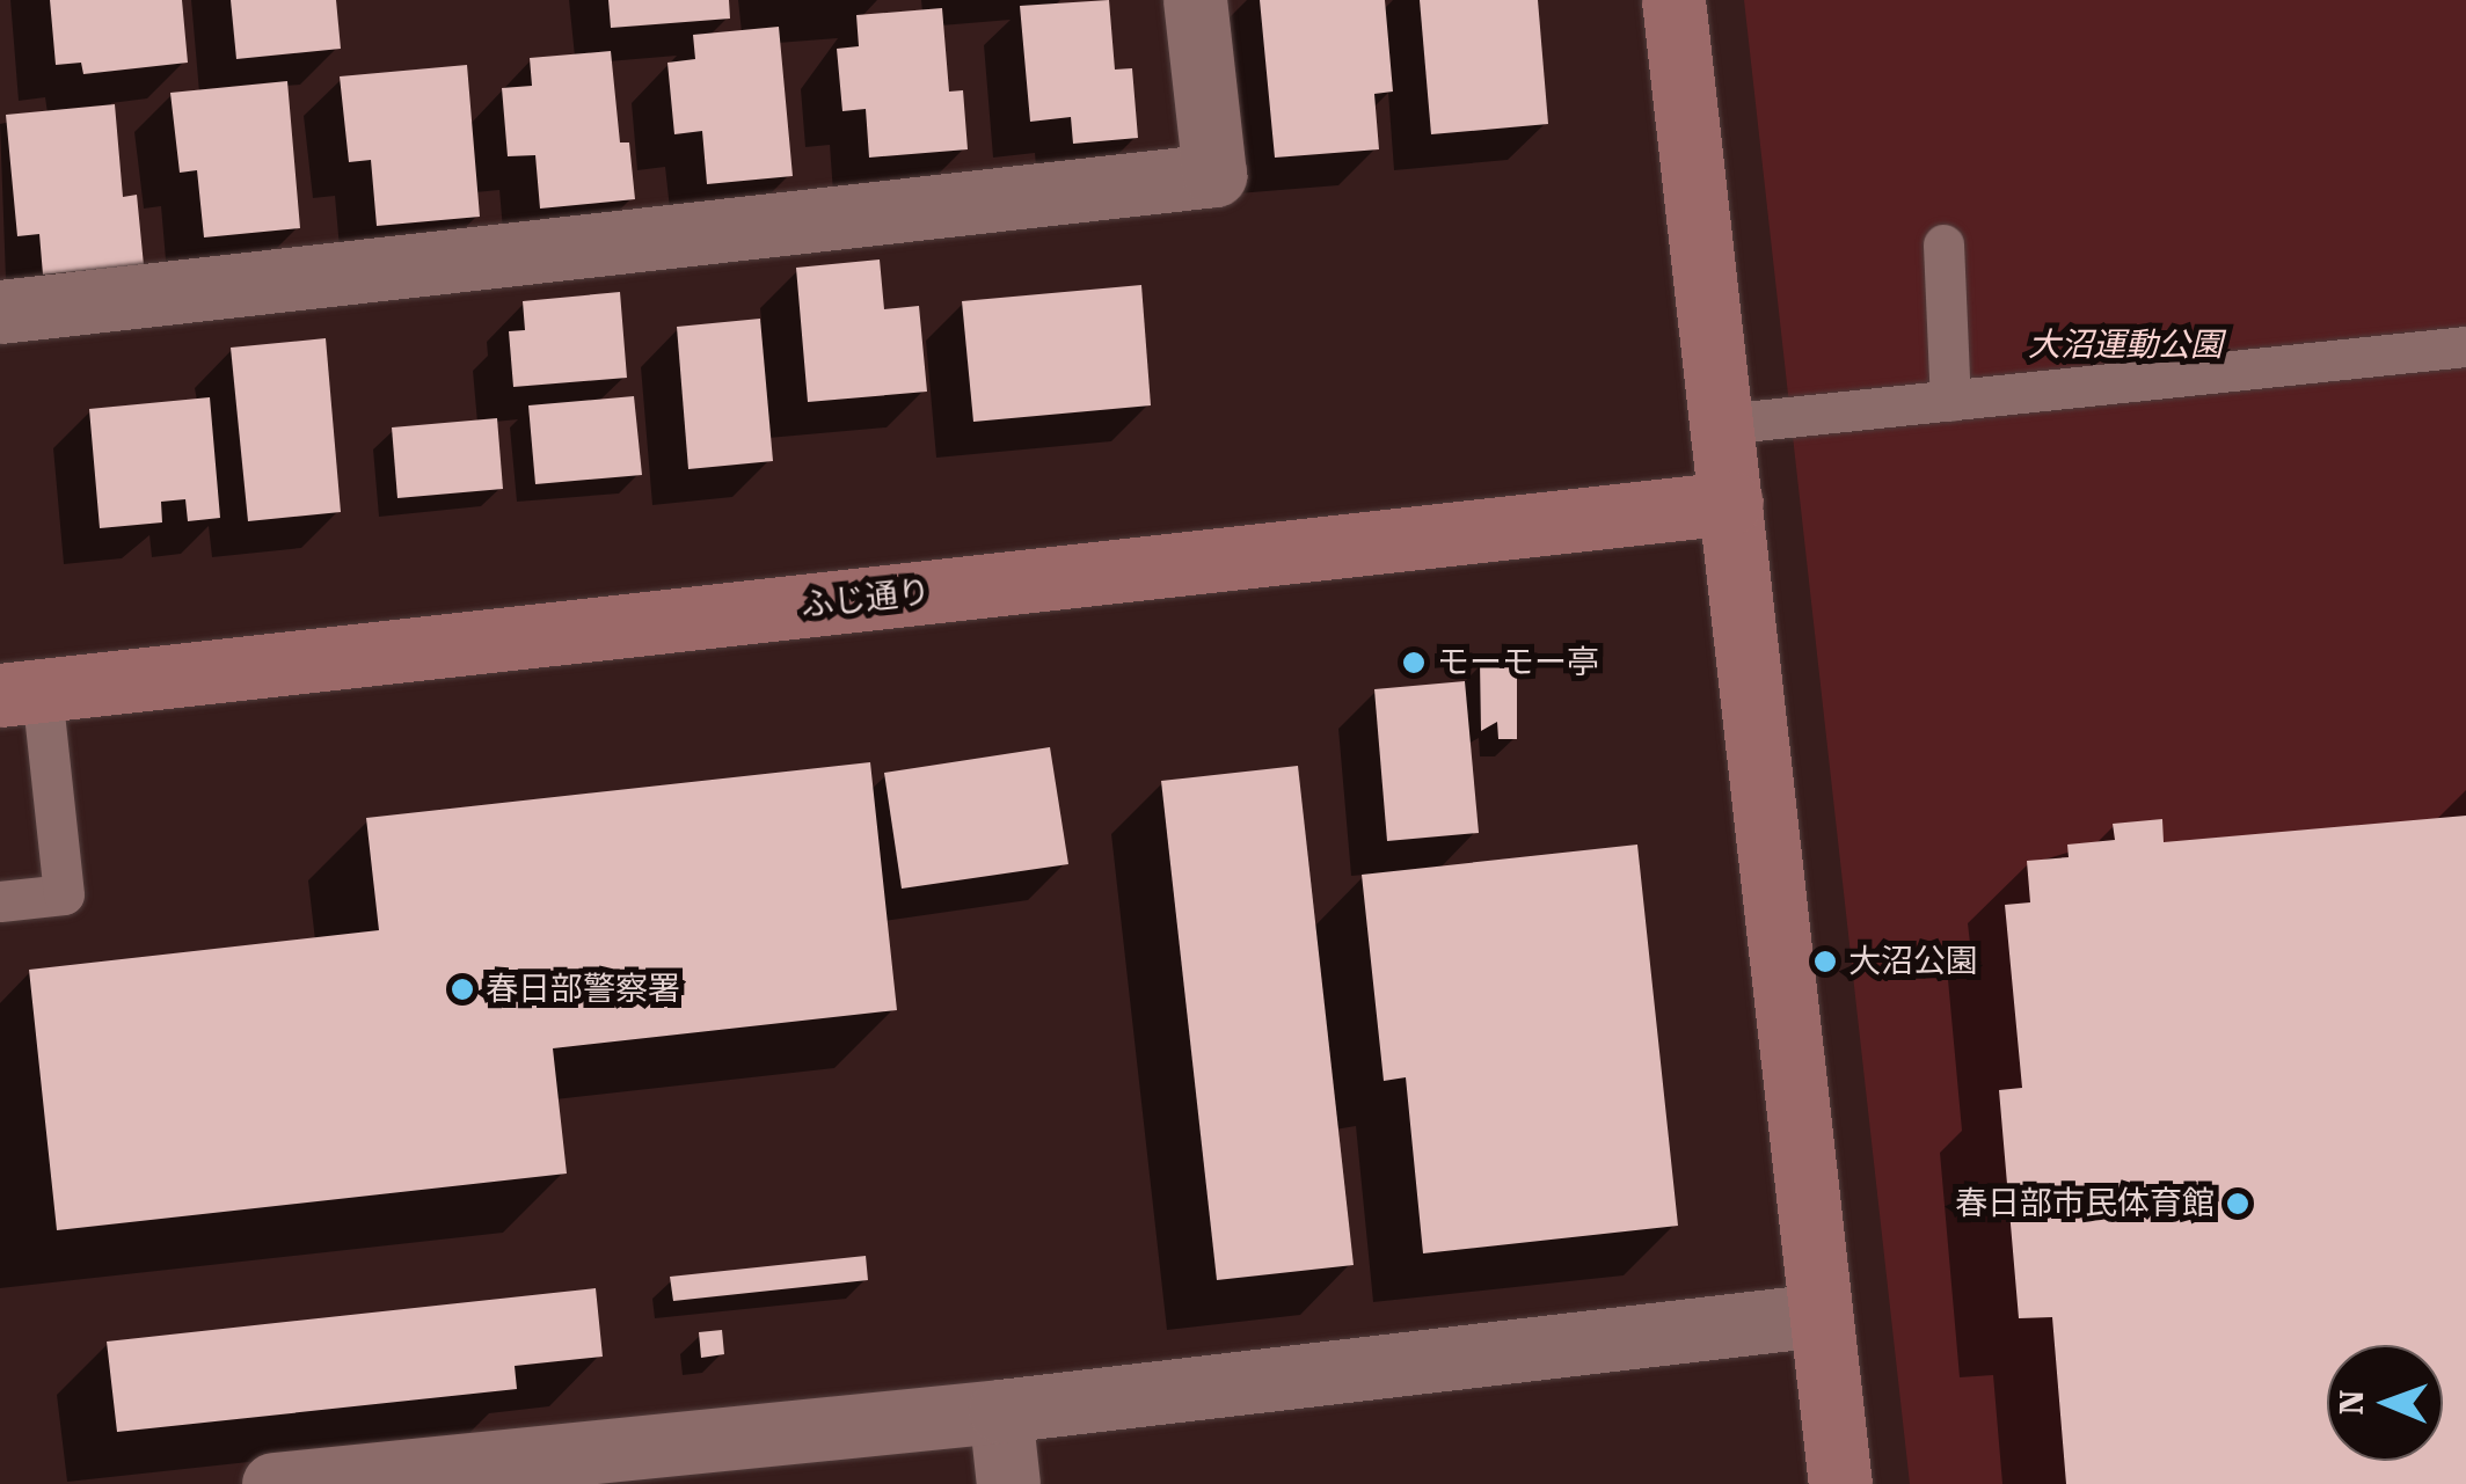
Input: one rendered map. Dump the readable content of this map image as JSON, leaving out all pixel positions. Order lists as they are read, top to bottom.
{
  "streets": {
    "street": ["ふじ通り"]
  },
  "parks": ["大沼運動公園"],
  "places": [
    "モーモー亭",
    "大沼公園",
    "春日部警察署",
    "春日部市民体育館"
  ],
  "north": "left"
}
